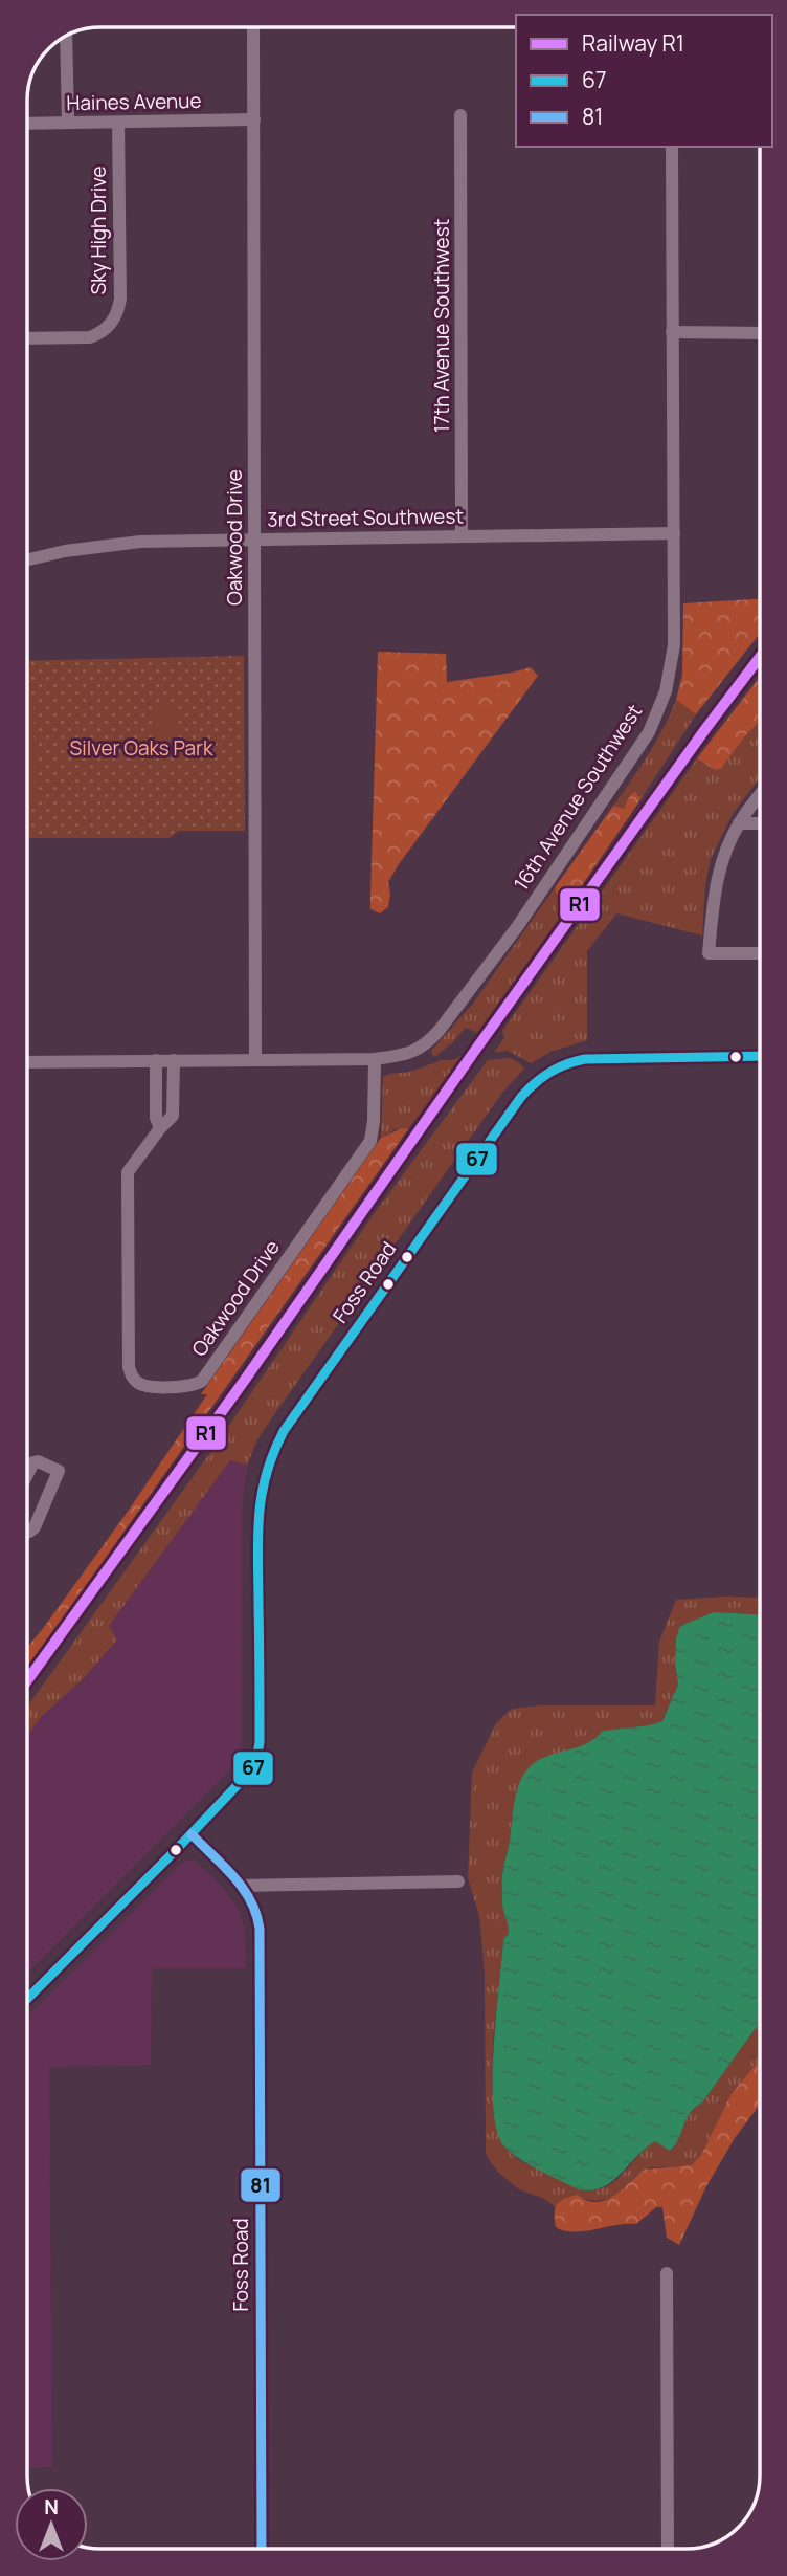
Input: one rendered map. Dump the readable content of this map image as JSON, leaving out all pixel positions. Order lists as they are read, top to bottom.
{
  "streets": {
    "street": [
      "Haines Avenue",
      "Sky High Drive",
      "17th Avenue Southwest",
      "3rd Street Southwest",
      "Oakwood Drive",
      "16th Avenue Southwest",
      "Foss Road"
    ]
  },
  "crossings": [
    ["Haines Avenue", "Sky High Drive"],
    ["Haines Avenue", "Oakwood Drive"],
    ["17th Avenue Southwest", "3rd Street Southwest"],
    ["3rd Street Southwest", "Oakwood Drive"],
    ["3rd Street Southwest", "16th Avenue Southwest"],
    ["Oakwood Drive", "16th Avenue Southwest"]
  ],
  "parks": ["Silver Oaks Park"],
  "lines": ["rail line R1", "transit line 67", "transit line 81"],
  "legend": ["Railway R1", "67", "81"],
  "north": "top"
}
